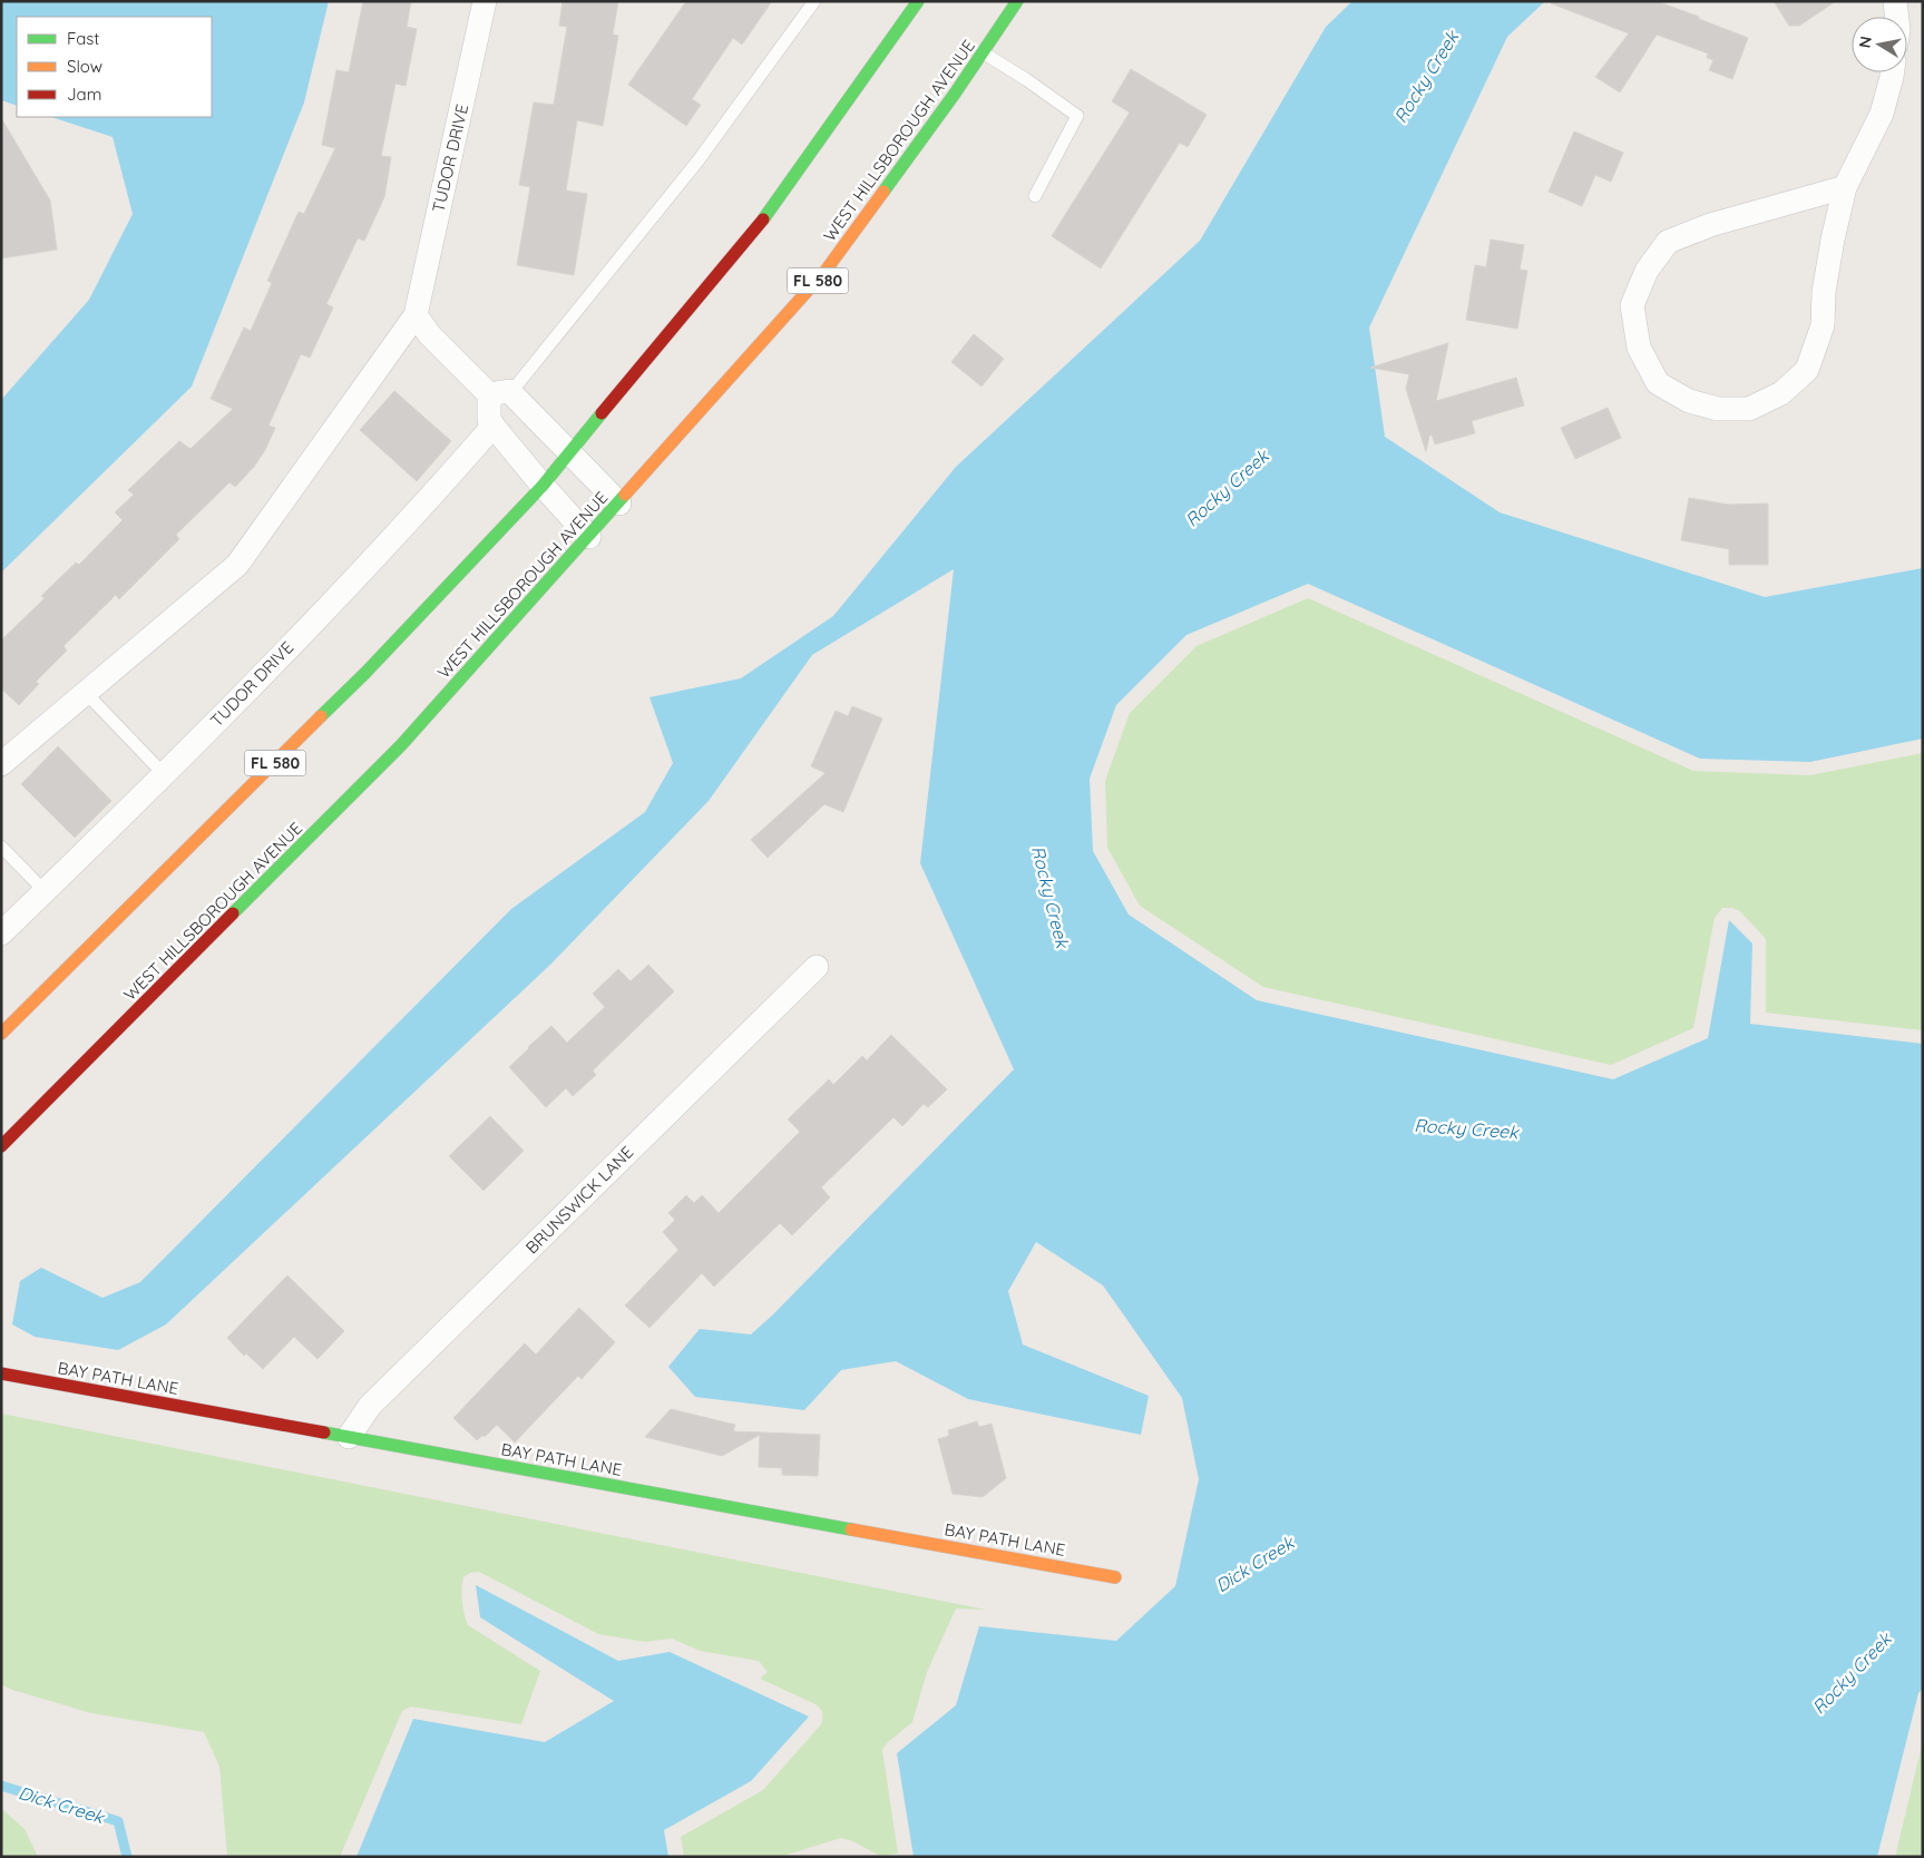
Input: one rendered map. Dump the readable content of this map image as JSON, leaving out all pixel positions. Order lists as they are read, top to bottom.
{
  "streets": {
    "main road": ["WEST HILLSBOROUGH AVENUE", "FL 580", "BAY PATH LANE"],
    "street": ["TUDOR DRIVE", "BRUNSWICK LANE"]
  },
  "crossings": [
    ["BRUNSWICK LANE", "BAY PATH LANE"]
  ],
  "water": ["Rocky Creek", "Dick Creek"],
  "legend": ["Fast", "Slow", "Jam"],
  "north": "left"
}
